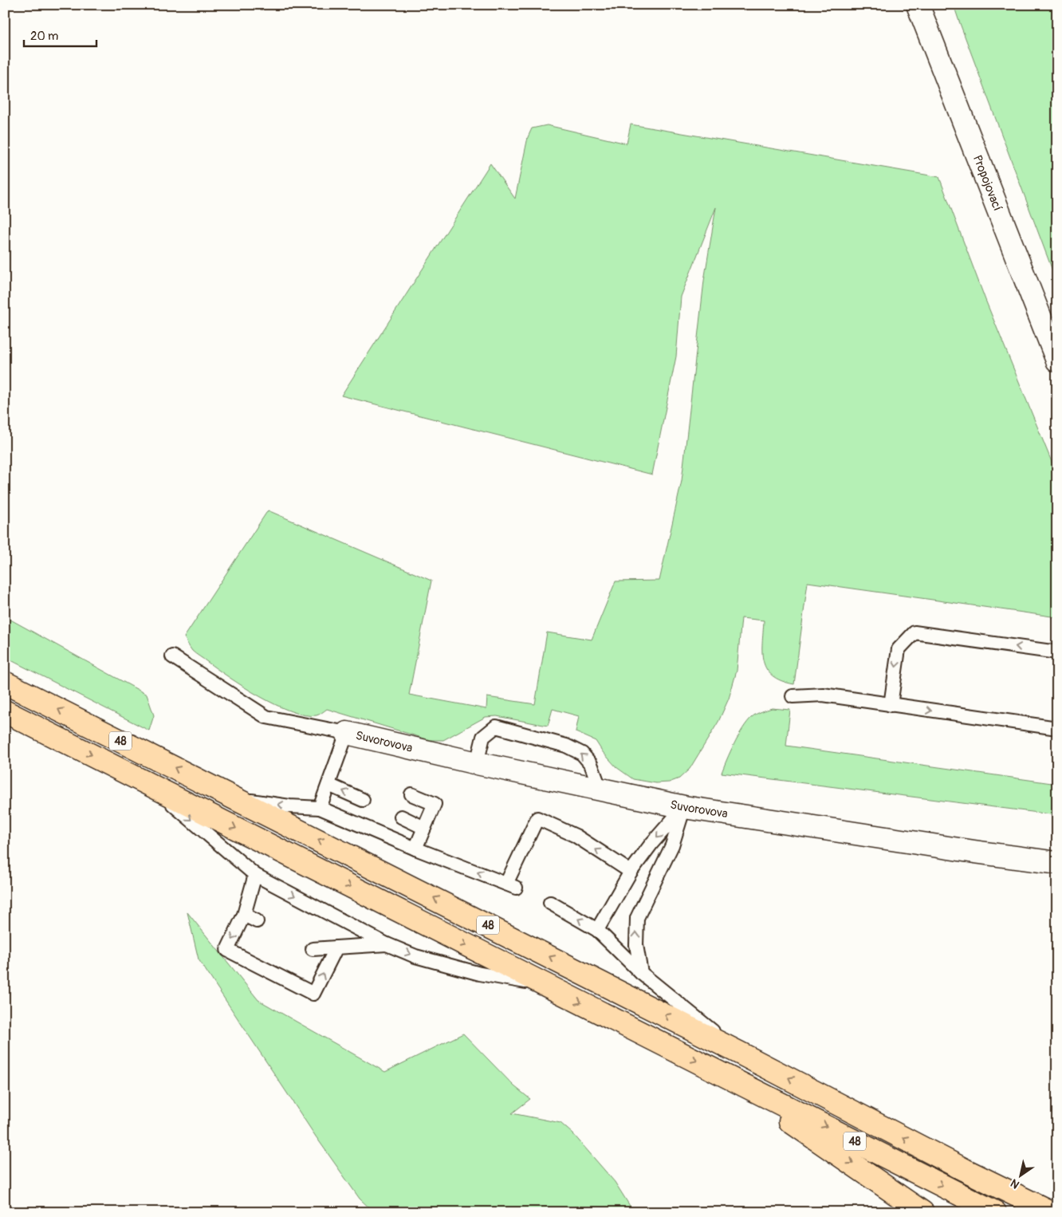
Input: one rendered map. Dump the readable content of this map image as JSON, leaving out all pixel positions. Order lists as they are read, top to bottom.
{
  "streets": {
    "highway": ["48"],
    "street": ["Propojovací", "Suvorovova"]
  },
  "scale_bar": "20 m",
  "north": "bottom left"
}
